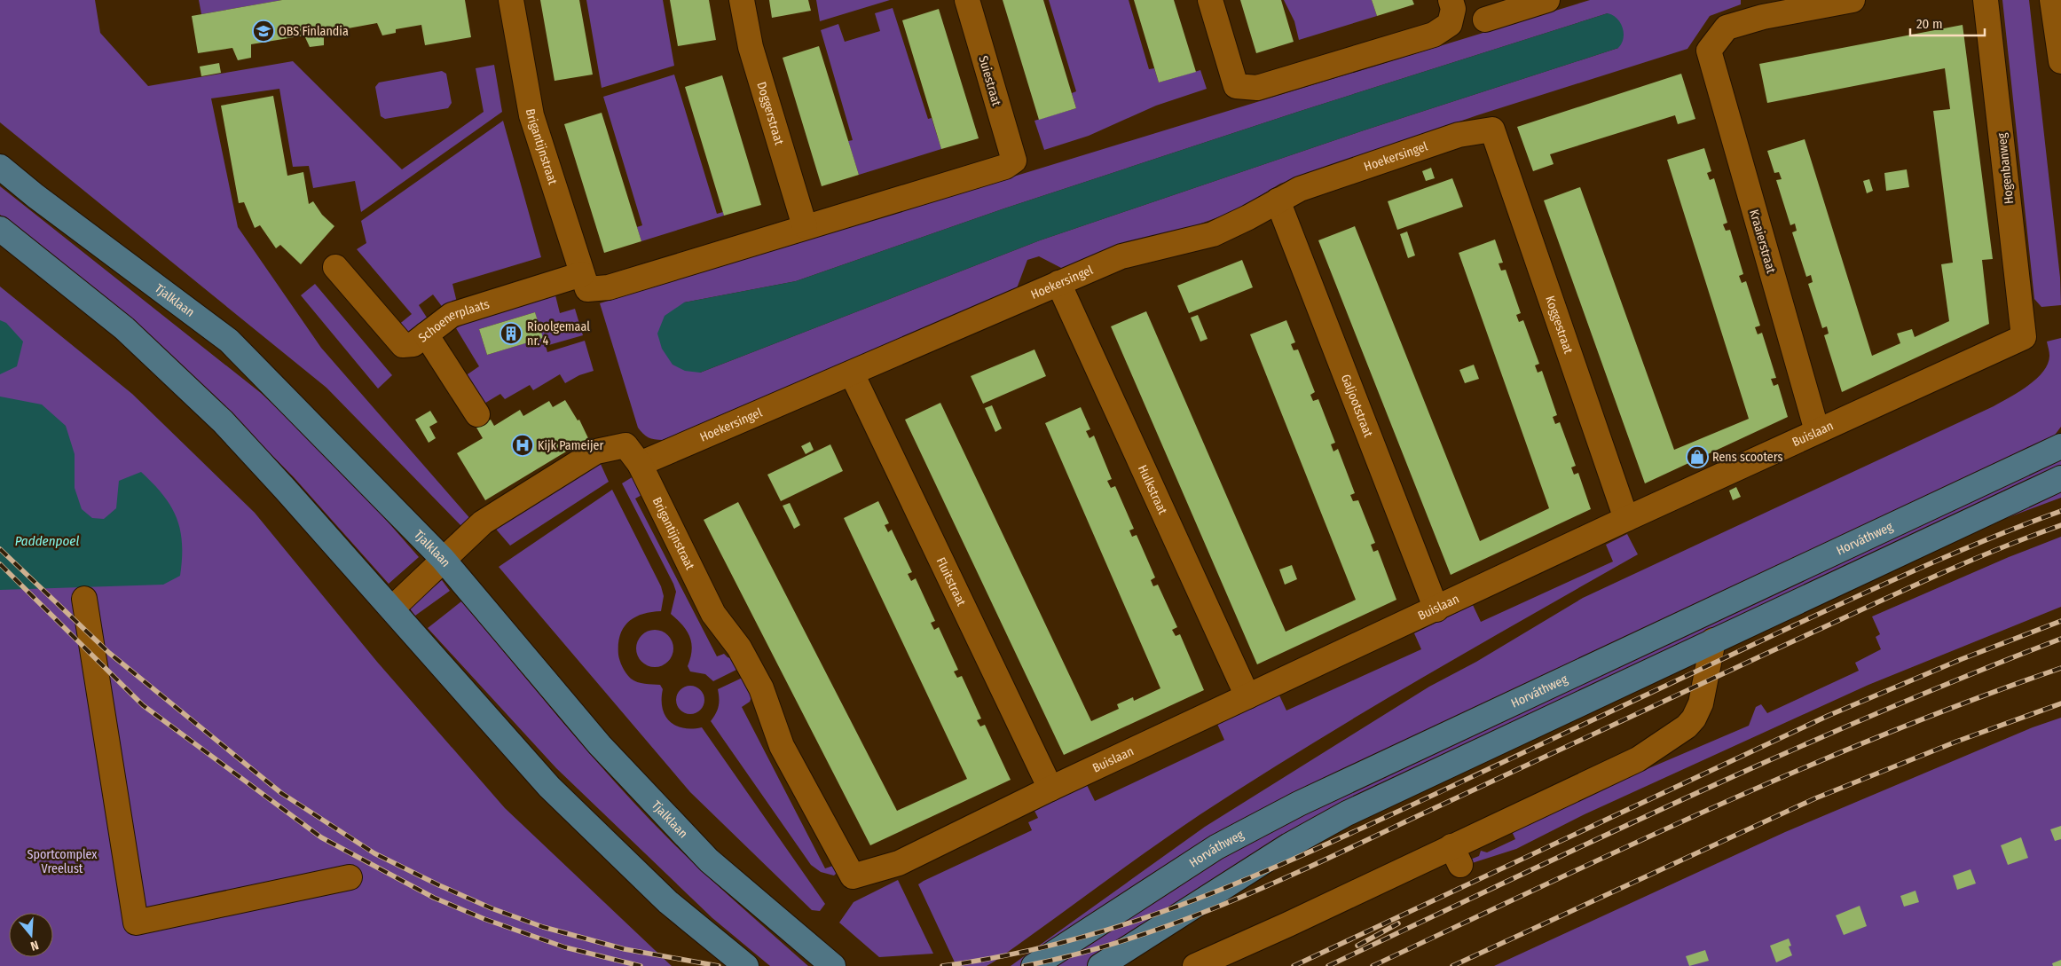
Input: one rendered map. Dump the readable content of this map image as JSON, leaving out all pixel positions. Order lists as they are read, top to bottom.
{
  "streets": {
    "main road": ["Tjalklaan", "Horváthweg"],
    "street": [
      "Suiestraat",
      "Doggerstraat",
      "Brigantijnstraat",
      "Hoekersingel",
      "Hogenbanweg",
      "Kraaierstraat",
      "Schoenerplaats",
      "Koggestraat",
      "Galjootstraat",
      "Buislaan",
      "Hulkstraat",
      "Fluitstraat"
    ]
  },
  "crossings": [
    ["Suiestraat", "Doggerstraat"],
    ["Brigantijnstraat", "Hoekersingel"],
    ["Brigantijnstraat", "Tjalklaan"],
    ["Brigantijnstraat", "Schoenerplaats"],
    ["Brigantijnstraat", "Buislaan"],
    ["Hoekersingel", "Koggestraat"],
    ["Hoekersingel", "Galjootstraat"],
    ["Hoekersingel", "Hulkstraat"],
    ["Hoekersingel", "Fluitstraat"],
    ["Hogenbanweg", "Buislaan"],
    ["Kraaierstraat", "Buislaan"],
    ["Koggestraat", "Buislaan"],
    ["Galjootstraat", "Buislaan"],
    ["Buislaan", "Hulkstraat"],
    ["Buislaan", "Fluitstraat"]
  ],
  "water": ["Paddenpoel"],
  "parks": ["Sportcomplex Vreelust"],
  "places": {
    "school or university": ["OBS Finlandia"],
    "building": ["Rioolgemaal nr. 4"],
    "hospital": ["Kijk Pameijer"],
    "shop": ["Rens scooters"]
  },
  "scale_bar": "20 m",
  "north": "bottom"
}
